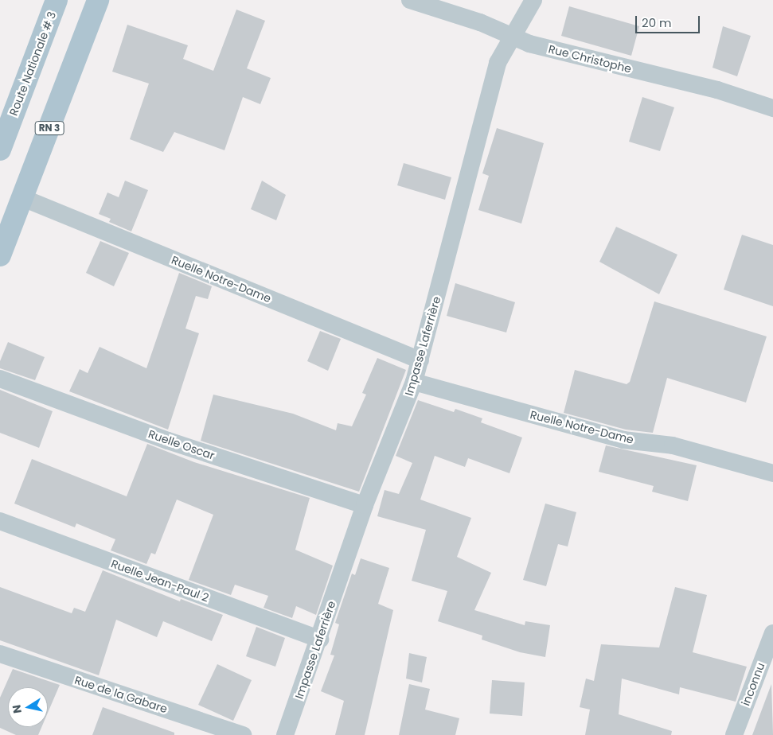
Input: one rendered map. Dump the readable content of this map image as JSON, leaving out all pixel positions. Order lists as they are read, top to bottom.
{
  "streets": {
    "main road": ["Route Nationale # 3", "RN 3"],
    "street": [
      "Rue Christophe",
      "Ruelle Notre-Dame",
      "Impasse Laferrière",
      "Ruelle Oscar",
      "Ruelle Jean-Paul 2",
      "inconnu",
      "Rue de la Gabare"
    ]
  },
  "crossings": [
    ["Rue Christophe", "Impasse Laferrière"],
    ["RN 3", "Ruelle Notre-Dame"],
    ["Ruelle Notre-Dame", "Impasse Laferrière"],
    ["Impasse Laferrière", "Ruelle Oscar"],
    ["Impasse Laferrière", "Ruelle Jean-Paul 2"]
  ],
  "scale_bar": "20 m",
  "north": "left"
}
